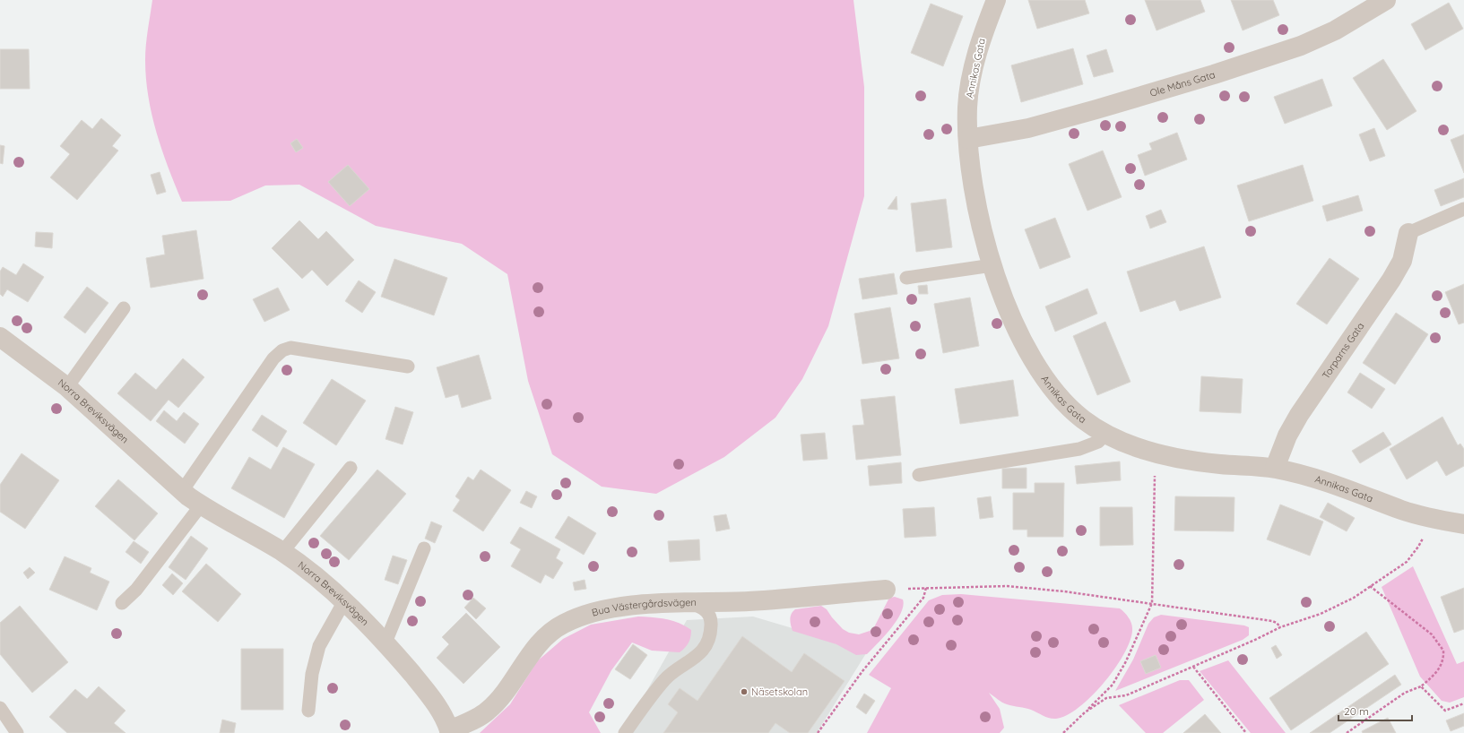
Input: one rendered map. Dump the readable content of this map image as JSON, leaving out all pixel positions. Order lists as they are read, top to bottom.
{
  "streets": {
    "street": [
      "Annikas Gata",
      "Ole Måns Gata",
      "Torparns Gata",
      "Norra Breviksvägen",
      "Bua Västergårdsvägen"
    ]
  },
  "crossings": [
    ["Annikas Gata", "Ole Måns Gata"],
    ["Annikas Gata", "Torparns Gata"],
    ["Norra Breviksvägen", "Bua Västergårdsvägen"]
  ],
  "places": ["Näsetskolan"],
  "scale_bar": "20 m"
}
